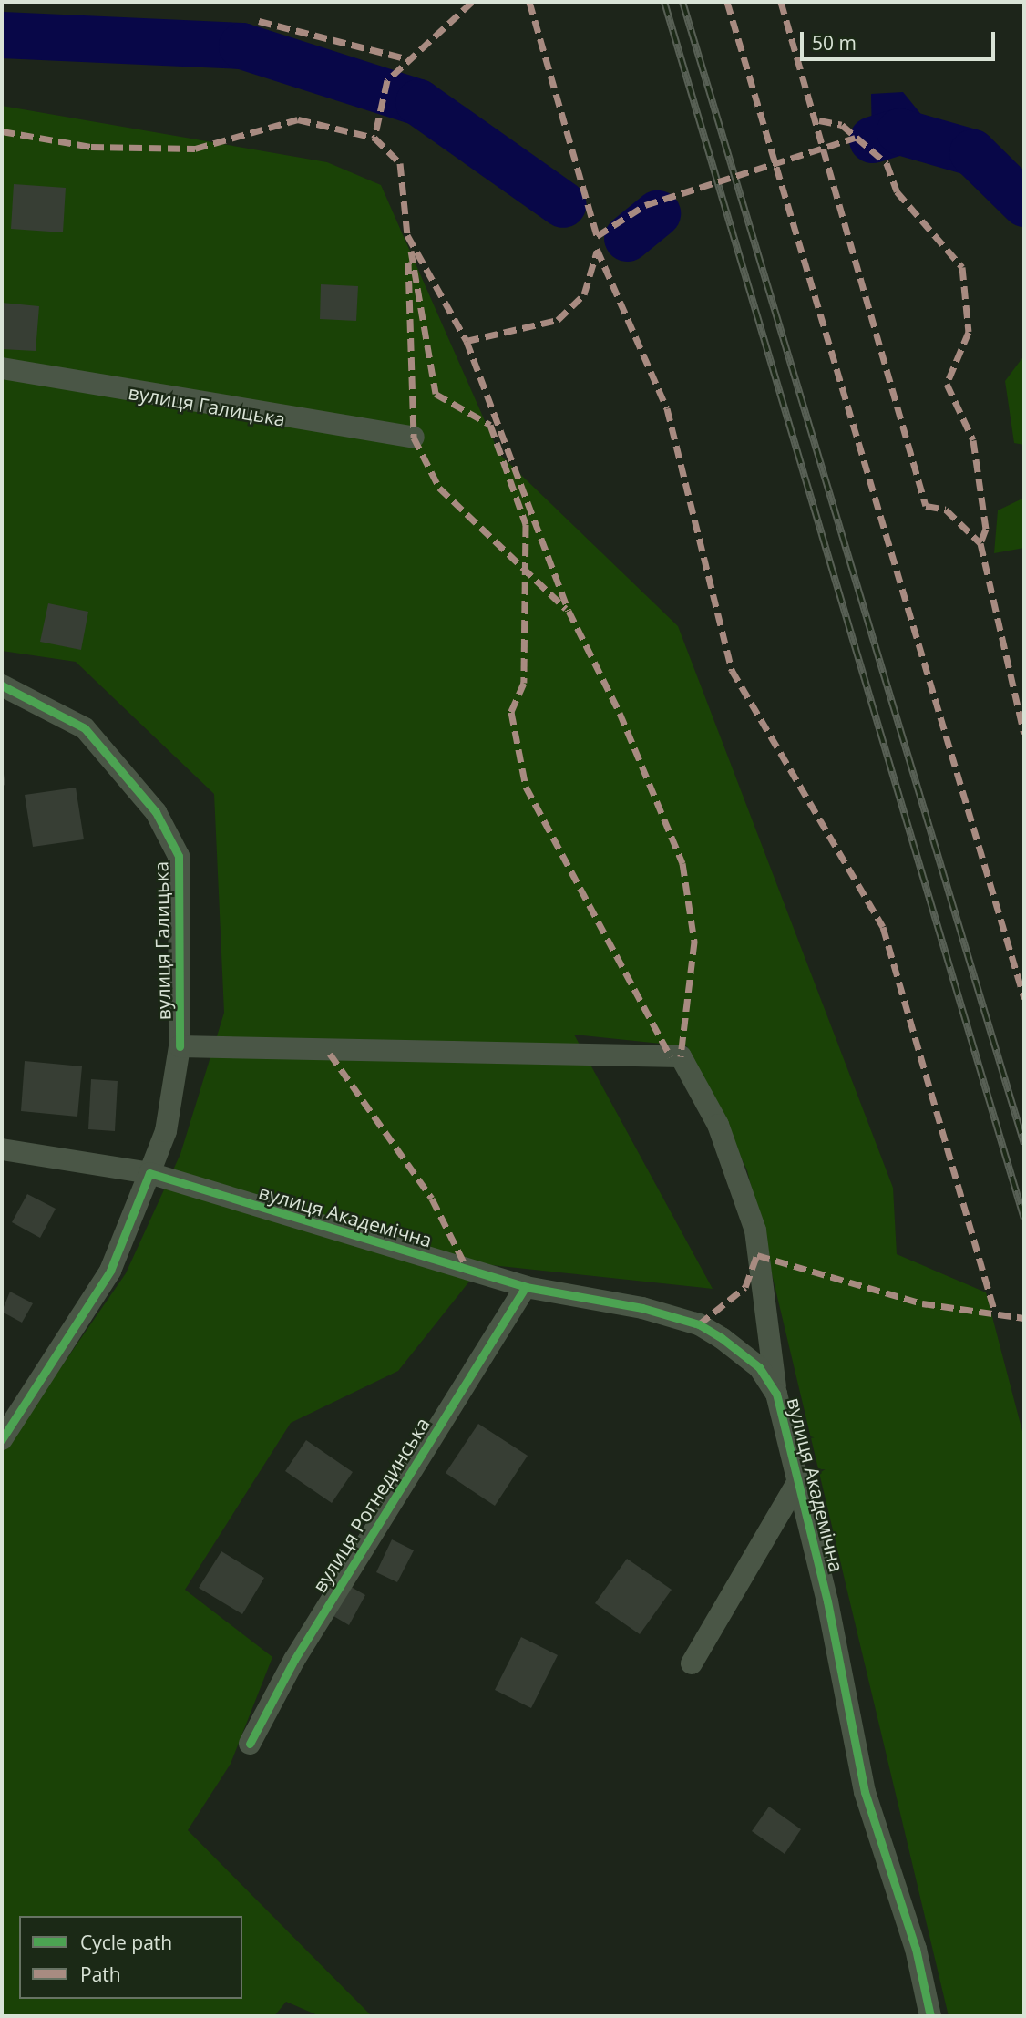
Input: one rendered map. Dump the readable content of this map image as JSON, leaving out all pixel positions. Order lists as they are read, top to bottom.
{
  "streets": {
    "street": ["вулиця Галицька", "вулиця Академічна", "вулиця Рогнединська"]
  },
  "crossings": [
    ["вулиця Галицька", "вулиця Академічна"],
    ["вулиця Академічна", "вулиця Рогнединська"]
  ],
  "legend": ["Cycle path", "Path"],
  "scale_bar": "50 m"
}
